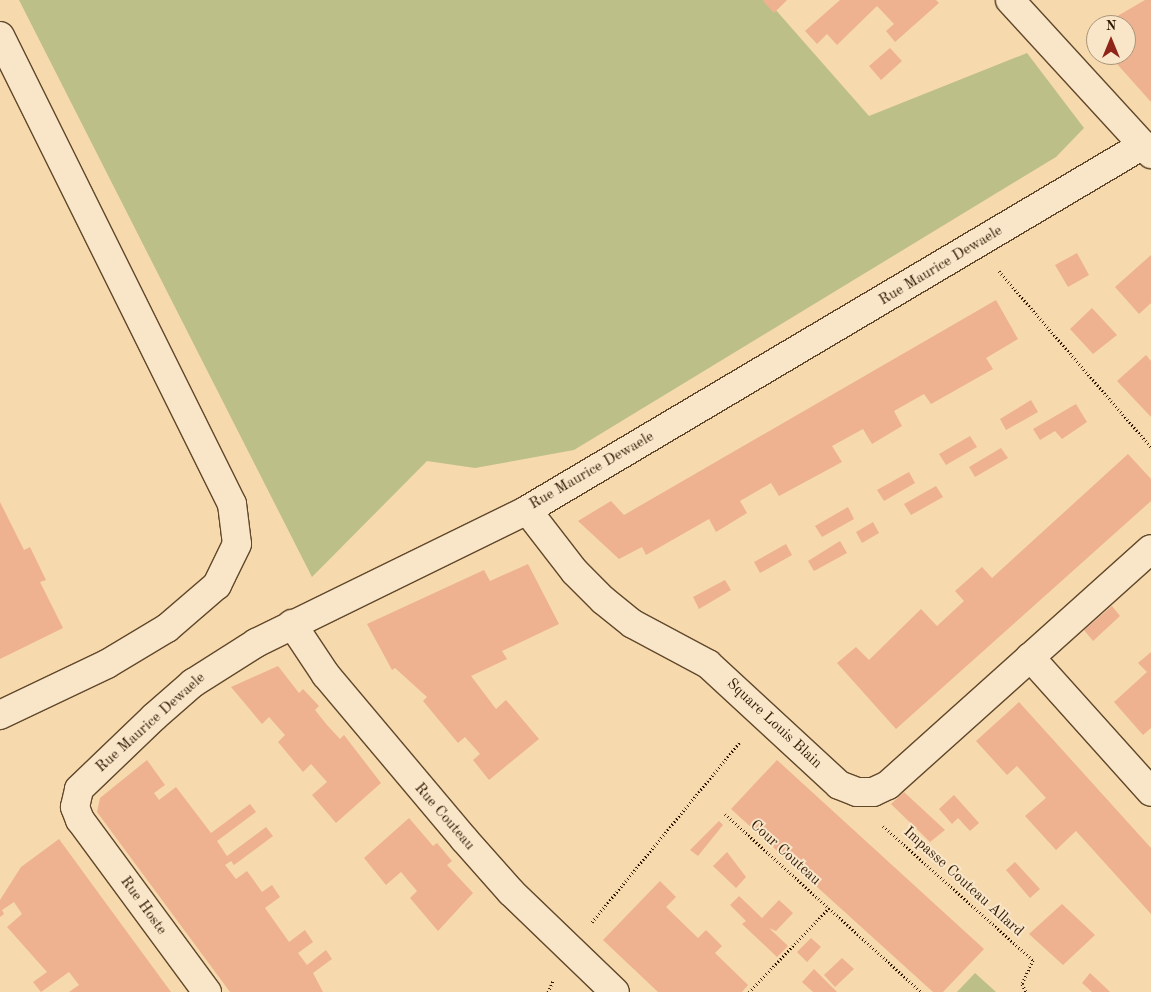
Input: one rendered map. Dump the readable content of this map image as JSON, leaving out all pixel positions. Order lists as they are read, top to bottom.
{
  "streets": {
    "street": [
      "Rue Maurice Dewaele",
      "Square Louis Blain",
      "Rue Couteau",
      "Rue Hoste"
    ],
    "path": ["Cour Couteau", "Impasse Couteau Allard"]
  },
  "crossings": [
    ["Rue Maurice Dewaele", "Square Louis Blain"],
    ["Rue Maurice Dewaele", "Rue Couteau"],
    ["Rue Maurice Dewaele", "Rue Hoste"],
    ["Square Louis Blain", "Impasse Couteau Allard"]
  ],
  "north": "top"
}
